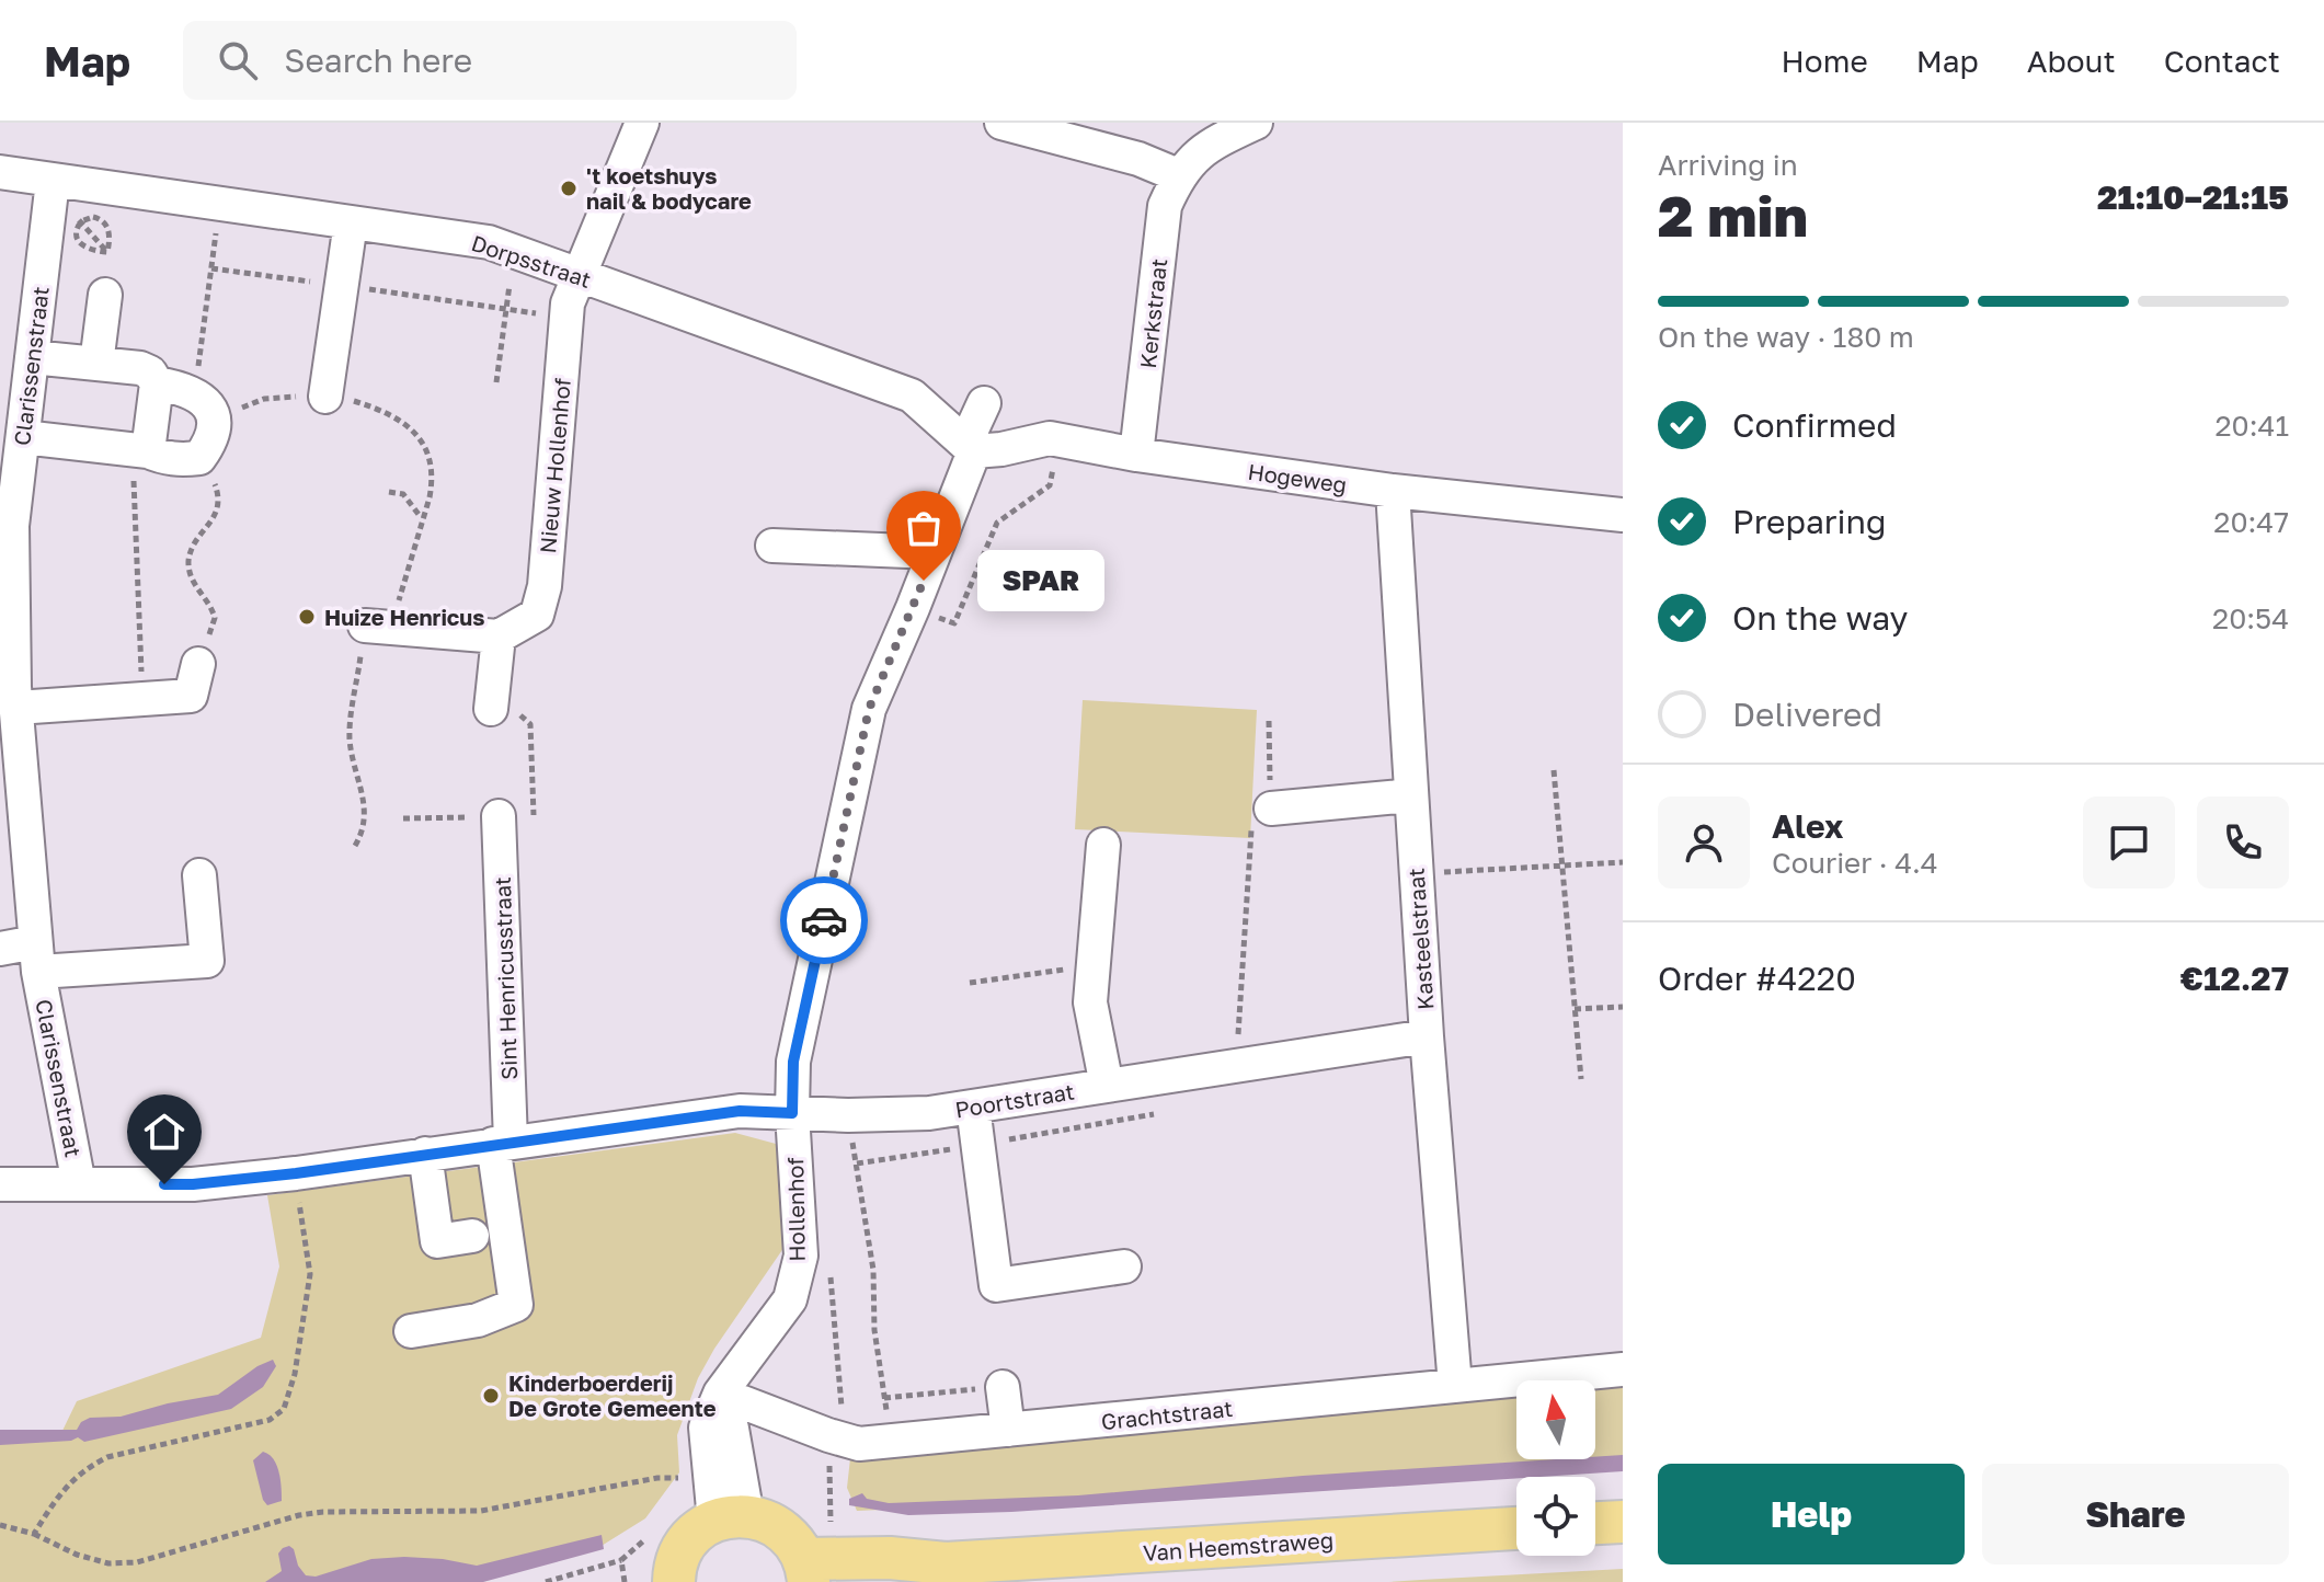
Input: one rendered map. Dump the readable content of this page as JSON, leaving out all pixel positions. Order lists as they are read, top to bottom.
{
  "streets": {
    "main road": ["Van Heemstraweg"],
    "street": [
      "Dorpsstraat",
      "Kerkstraat",
      "Clarissenstraat",
      "Nieuw Hollenhof",
      "Hogeweg",
      "Kasteelstraat",
      "Sint Henricusstraat",
      "Poortstraat",
      "Hollenhof",
      "Grachtstraat"
    ]
  },
  "crossings": [
    ["Dorpsstraat", "Clarissenstraat"],
    ["Dorpsstraat", "Nieuw Hollenhof"],
    ["Dorpsstraat", "Hogeweg"],
    ["Dorpsstraat", "Hollenhof"],
    ["Kerkstraat", "Hogeweg"],
    ["Clarissenstraat", "Poortstraat"],
    ["Hogeweg", "Kasteelstraat"],
    ["Hogeweg", "Hollenhof"],
    ["Kasteelstraat", "Poortstraat"],
    ["Kasteelstraat", "Grachtstraat"],
    ["Sint Henricusstraat", "Poortstraat"],
    ["Poortstraat", "Hollenhof"],
    ["Hollenhof", "Grachtstraat"]
  ],
  "places": [
    "'t koetshuys nail & bodycare",
    "SPAR",
    "Huize Henricus",
    "Kinderboerderij De Grote Gemeente"
  ],
  "north": "top",
  "page": {
    "header": "Map",
    "search": "Search here",
    "nav": [
      "Home",
      "Map",
      "About",
      "Contact"
    ],
    "heading": ["2 min", "Arriving in", "21:10–21:15"],
    "panel": [
      "Alex",
      "Courier · 4.4",
      "Order #4220",
      "€12.27"
    ],
    "bar": "On the way · 180 m",
    "list": [
      ["Confirmed", "20:41"],
      ["Preparing", "20:47"],
      ["On the way", "20:54"],
      "Delivered"
    ],
    "bubble": "SPAR",
    "buttons": ["Help", "Share"]
  }
}
